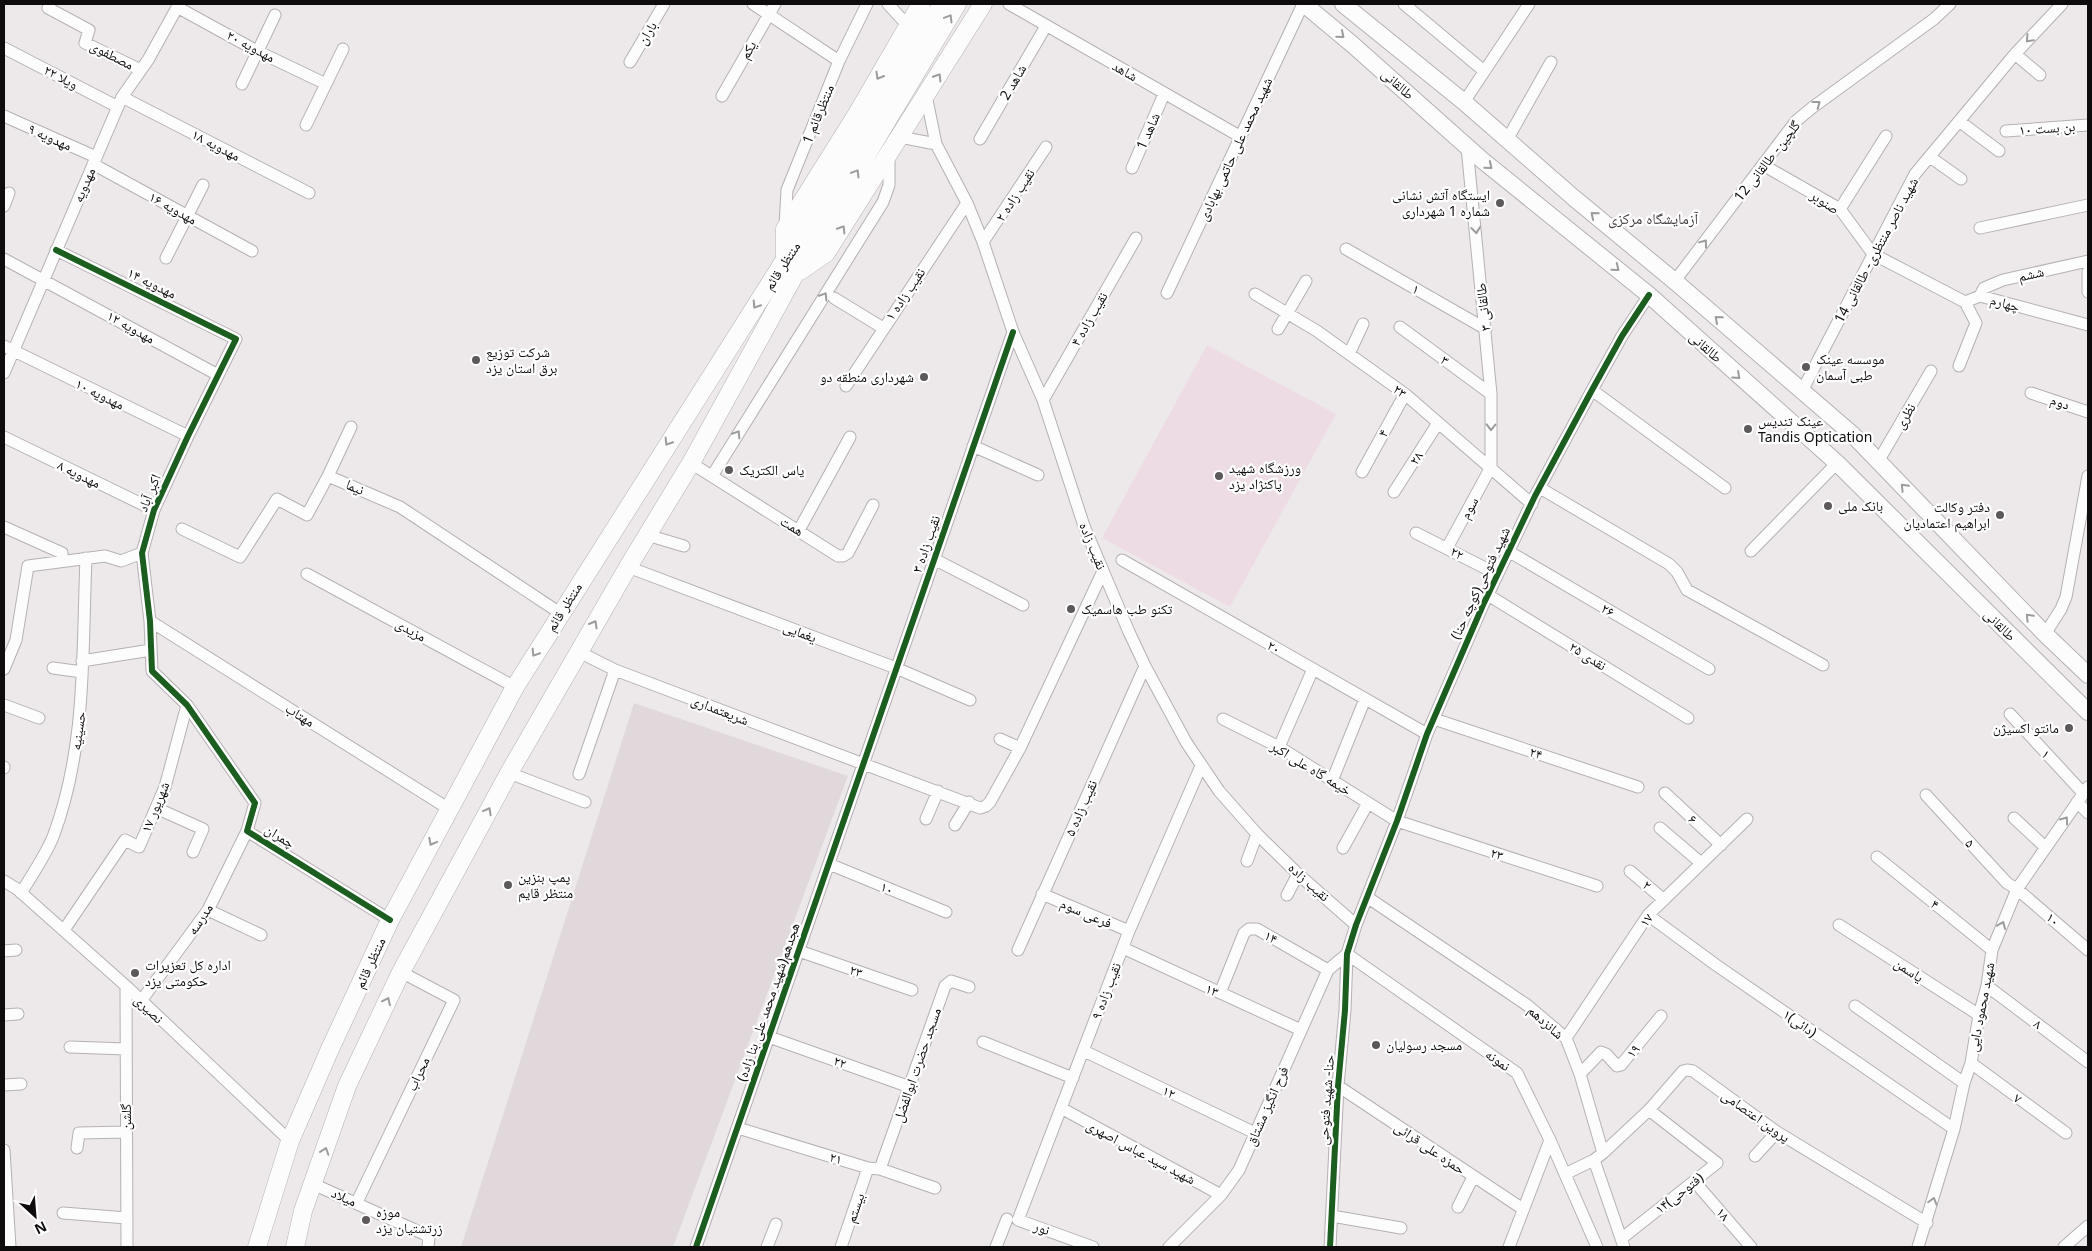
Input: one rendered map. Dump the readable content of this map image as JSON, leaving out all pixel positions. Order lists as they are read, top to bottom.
{
  "streets": {
    "main road": ["طالقانی", "منتظر قائم"],
    "street": [
      "باران",
      "مهدویه ۲۰",
      "یکم",
      "مصطفوی",
      "شاهد",
      "ویلا ۲۲",
      "شاهد 2",
      "منتظرقائم 1",
      "بن بست ۱۰",
      "شاهد 1",
      "مهدویه ۹",
      "مهدویه ۱۸",
      "شهید محمد علی حاتمی بهابادی",
      "گلچین- طالقانی 12",
      "مهدویه",
      "نقیب زاده ۲",
      "صنوبر",
      "مهدویه ۱۶",
      "شهید ناصر منتظری- طالقانی 14",
      "ششم",
      "مهدویه ۱۴",
      "۱",
      "نقیب زاده ۱",
      "چهارم",
      "طالقانی ۳",
      "نقیب زاده ۴",
      "مهدویه ۱۲",
      "۳",
      "۲۳",
      "مهدویه ۱۰",
      "دوم",
      "نظری",
      "۴",
      "۲۸",
      "مهدویه ۸",
      "نیما",
      "اکبر آباد",
      "سوم",
      "همت",
      "نقیب زاده ۳",
      "نقیب زاده",
      "۲۲",
      "(کوچه حنا)شهید فتوحی",
      "۲۶",
      "مزیدی",
      "یغمایی",
      "۲۰",
      "۲۵ نقدی",
      "شریعتمداری",
      "مهتاب",
      "حسینیه",
      "۲۴",
      "خیمه گاه علی اکبر",
      "۱۷ شهریور",
      "نقیب زاده ۵",
      "۶",
      "چمران",
      "۵",
      "۲",
      "۱۰",
      "فرعی سوم",
      "مدرسه",
      "۱۷",
      "۱۴",
      "یاسمن",
      "۱۳",
      "نقیب زاده ۹",
      "هجدهم(شهید محمد علی بنا زاده)",
      "شهید محمود دایی",
      "نصیری",
      "شانزدهم",
      "۱(دائی)",
      "۸",
      "۱۹",
      "نمونه",
      "مسجد حضرت ابوالفضل",
      "محراب",
      "۱۲",
      "۷",
      "حنا- شهید فتوحی",
      "فرح انگیز مشتاق",
      "پروین اعتصامی",
      "گلشن",
      "حمزه علی قرائی",
      "شهید سید عباس اصهری",
      "۲۱",
      "۱۴(فتوحی)",
      "میلاد",
      "بیستم",
      "۱۸",
      "نور"
    ]
  },
  "crossings": [
    ["مهدویه ۲۰", "مهدویه"],
    ["مصطفوی", "مهدویه"],
    ["شاهد", "شاهد 2"],
    ["شاهد", "شاهد 1"],
    ["شاهد", "شهید محمد علی حاتمی بهابادی"],
    ["ویلا ۲۲", "مهدویه ۱۸"],
    ["ویلا ۲۲", "مهدویه"],
    ["طالقانی", "شهید محمد علی حاتمی بهابادی"],
    ["طالقانی", "گلچین- طالقانی 12"],
    ["طالقانی", "شهید ناصر منتظری- طالقانی 14"],
    ["طالقانی", "طالقانی ۳"],
    ["طالقانی", "نظری"],
    ["طالقانی", "(کوچه حنا)شهید فتوحی"],
    ["مهدویه ۹", "مهدویه"],
    ["مهدویه ۹", "مهدویه ۱۶"],
    ["مهدویه ۱۸", "مهدویه"],
    ["گلچین- طالقانی 12", "صنوبر"],
    ["مهدویه", "مهدویه ۱۶"],
    ["مهدویه", "مهدویه ۱۴"],
    ["مهدویه", "مهدویه ۱۲"],
    ["مهدویه", "مهدویه ۱۰"],
    ["نقیب زاده ۲", "نقیب زاده"],
    ["صنوبر", "شهید ناصر منتظری- طالقانی 14"],
    ["منتظر قائم", "نیما"],
    ["منتظر قائم", "همت"],
    ["منتظر قائم", "مزیدی"],
    ["منتظر قائم", "یغمایی"],
    ["منتظر قائم", "شریعتمداری"],
    ["منتظر قائم", "مهتاب"],
    ["منتظر قائم", "چمران"],
    ["منتظر قائم", "نصیری"],
    ["منتظر قائم", "محراب"],
    ["منتظر قائم", "میلاد"],
    ["ششم", "چهارم"],
    ["مهدویه ۱۴", "اکبر آباد"],
    ["۱", "طالقانی ۳"],
    ["۱", "شهید محمود دایی"],
    ["نقیب زاده ۱", "نقیب زاده"],
    ["طالقانی ۳", "۳"],
    ["طالقانی ۳", "۲۳"],
    ["طالقانی ۳", "سوم"],
    ["نقیب زاده ۴", "نقیب زاده"],
    ["مهدویه ۱۲", "اکبر آباد"],
    ["۲۳", "۴"],
    ["۲۳", "۲۸"],
    ["۲۳", "سوم"],
    ["۲۳", "(کوچه حنا)شهید فتوحی"],
    ["۲۳", "خیمه گاه علی اکبر"],
    ["۲۳", "هجدهم(شهید محمد علی بنا زاده)"],
    ["مهدویه ۱۰", "اکبر آباد"],
    ["۴", "شهید محمود دایی"],
    ["مهدویه ۸", "اکبر آباد"],
    ["اکبر آباد", "مهتاب"],
    ["اکبر آباد", "چمران"],
    ["سوم", "۲۲"],
    ["نقیب زاده ۳", "نقیب زاده"],
    ["نقیب زاده ۳", "یغمایی"],
    ["نقیب زاده ۳", "شریعتمداری"],
    ["نقیب زاده ۳", "هجدهم(شهید محمد علی بنا زاده)"],
    ["نقیب زاده", "(کوچه حنا)شهید فتوحی"],
    ["نقیب زاده", "نقیب زاده ۵"],
    ["نقیب زاده", "نقیب زاده ۹"],
    ["نقیب زاده", "حنا- شهید فتوحی"],
    ["۲۲", "(کوچه حنا)شهید فتوحی"],
    ["۲۲", "هجدهم(شهید محمد علی بنا زاده)"],
    ["۲۲", "مسجد حضرت ابوالفضل"],
    ["(کوچه حنا)شهید فتوحی", "۲۶"],
    ["(کوچه حنا)شهید فتوحی", "۲۰"],
    ["(کوچه حنا)شهید فتوحی", "۲۵ نقدی"],
    ["(کوچه حنا)شهید فتوحی", "۲۴"],
    ["(کوچه حنا)شهید فتوحی", "خیمه گاه علی اکبر"],
    ["(کوچه حنا)شهید فتوحی", "شانزدهم"],
    ["(کوچه حنا)شهید فتوحی", "حنا- شهید فتوحی"],
    ["شریعتمداری", "هجدهم(شهید محمد علی بنا زاده)"],
    ["حسینیه", "نصیری"],
    ["۱۷ شهریور", "چمران"],
    ["۱۷ شهریور", "نصیری"],
    ["نقیب زاده ۵", "فرعی سوم"],
    ["۶", "۱۷"],
    ["چمران", "مدرسه"],
    ["۵", "۱۰"],
    ["۵", "شهید محمود دایی"],
    ["۲", "۱۷"],
    ["۱۰", "هجدهم(شهید محمد علی بنا زاده)"],
    ["۱۰", "شهید محمود دایی"],
    ["فرعی سوم", "نقیب زاده ۹"],
    ["مدرسه", "نصیری"],
    ["۱۷", "شانزدهم"],
    ["۱۷", "۱(دائی)"],
    ["۱۴", "۱۳"],
    ["۱۴", "فرح انگیز مشتاق"],
    ["یاسمن", "شهید محمود دایی"],
    ["۱۳", "نقیب زاده ۹"],
    ["۱۳", "فرح انگیز مشتاق"],
    ["نقیب زاده ۹", "۱۲"],
    ["نقیب زاده ۹", "شهید سید عباس اصهری"],
    ["نقیب زاده ۹", "نور"],
    ["هجدهم(شهید محمد علی بنا زاده)", "۲۱"],
    ["شهید محمود دایی", "۱(دائی)"],
    ["شهید محمود دایی", "۸"],
    ["شهید محمود دایی", "۷"],
    ["شهید محمود دایی", "پروین اعتصامی"],
    ["نصیری", "گلشن"],
    ["شانزدهم", "۱۹"],
    ["شانزدهم", "پروین اعتصامی"],
    ["شانزدهم", "۱۴(فتوحی)"],
    ["نمونه", "حنا- شهید فتوحی"],
    ["نمونه", "فرح انگیز مشتاق"],
    ["نمونه", "پروین اعتصامی"],
    ["مسجد حضرت ابوالفضل", "۲۱"],
    ["محراب", "میلاد"],
    ["۱۲", "فرح انگیز مشتاق"],
    ["حنا- شهید فتوحی", "فرح انگیز مشتاق"],
    ["حنا- شهید فتوحی", "حمزه علی قرائی"],
    ["فرح انگیز مشتاق", "شهید سید عباس اصهری"],
    ["پروین اعتصامی", "۱۴(فتوحی)"],
    ["۲۱", "بیستم"],
    ["۱۴(فتوحی)", "۱۸"]
  ],
  "one_way": ["گلچین- طالقانی 12", "طالقانی ۳", "شهید محمود دایی"],
  "districts": ["آزمایشگاه مرکزی"],
  "places": [
    "ایستگاه آتش نشانی شماره 1 شهرداری",
    "شرکت توزیع برق استان یزد",
    "موسسه عینک طبی آسمان",
    "شهرداری منطقه دو",
    "عینک تندیس Tandis Optication",
    "یاس الکتریک",
    "ورزشگاه شهید پاکنژاد یزد",
    "بانک ملی",
    "دفتر وکالت ابراهیم اعتمادیان",
    "تکنو طب هاسمیک",
    "مانتو اكسيژن",
    "پمپ بنزین منتظر قایم",
    "اداره کل تعزیرات حکومتی یزد",
    "مسجد رسولیان",
    "موزه زرتشتیان یزد"
  ],
  "north": "bottom right"
}
